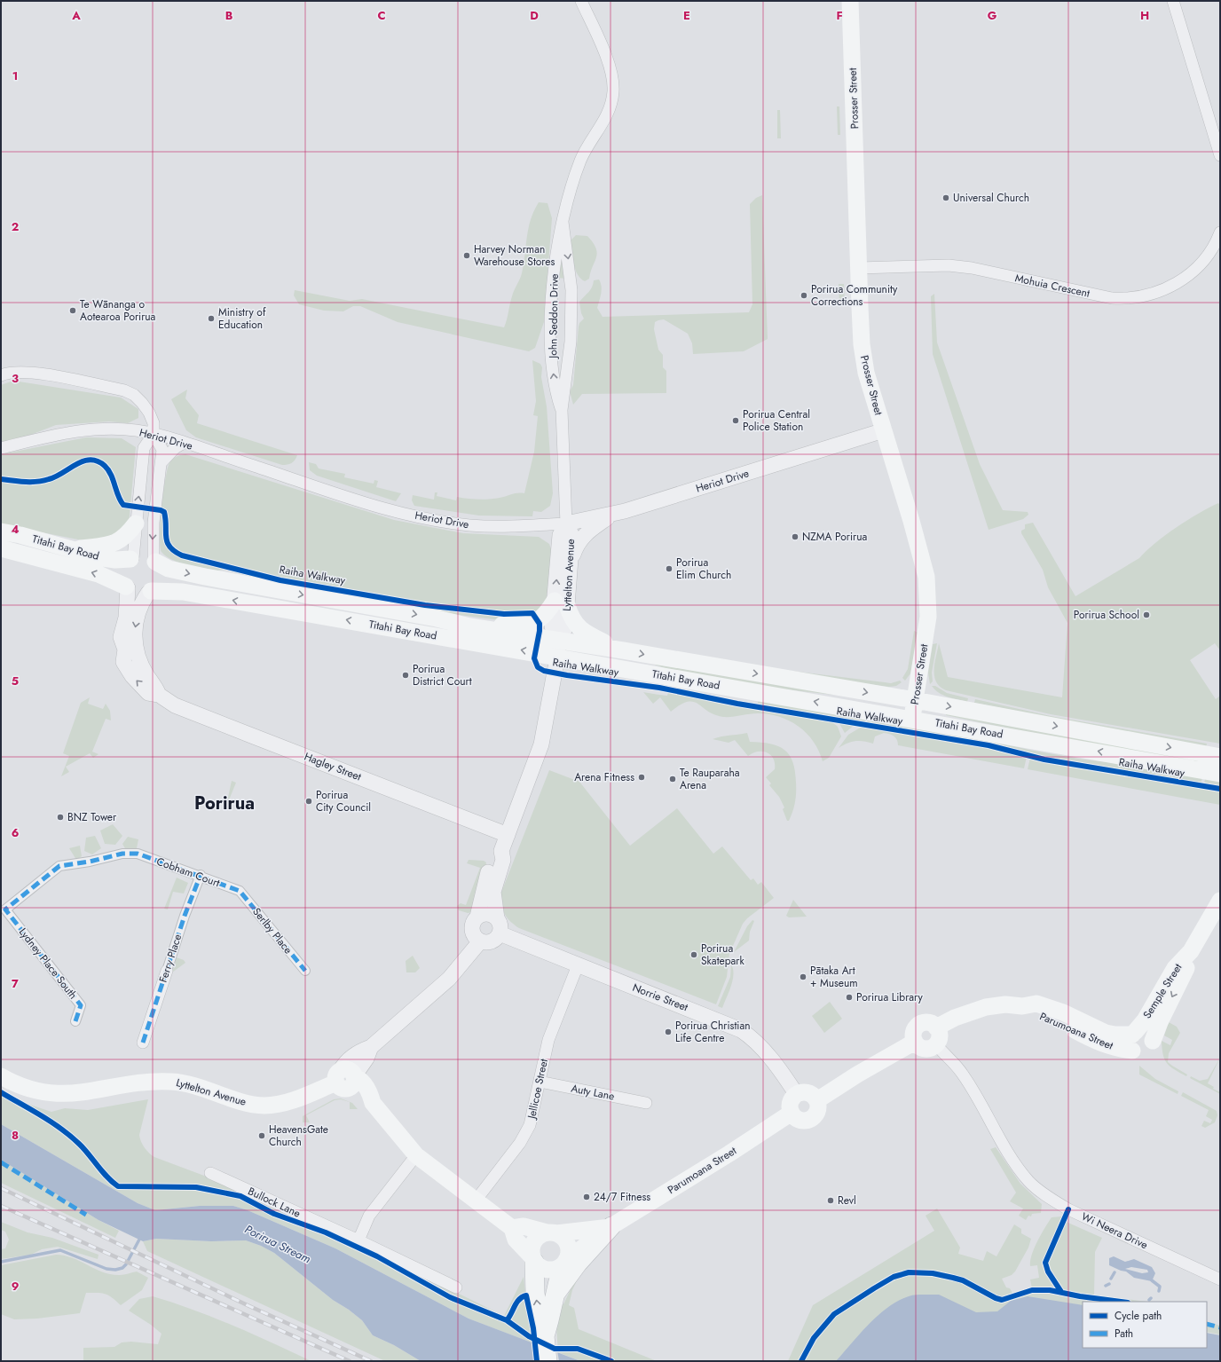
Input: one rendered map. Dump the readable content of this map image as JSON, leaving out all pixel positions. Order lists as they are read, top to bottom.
{
  "streets": {
    "main road": [
      "Prosser Street",
      "Titahi Bay Road",
      "Lyttelton Avenue",
      "Semple Street",
      "Parumoana Street"
    ],
    "street": [
      "Mohuia Crescent",
      "John Seddon Drive",
      "Heriot Drive",
      "Hagley Street",
      "Cobham Court",
      "Serlby Place",
      "Ferry Place",
      "Lydney Place South",
      "Norrie Street",
      "Jellicoe Street",
      "Auty Lane",
      "Bullock Lane",
      "Wi Neera Drive"
    ],
    "cycle path": ["Raiha Walkway"]
  },
  "crossings": [
    ["Prosser Street", "Mohuia Crescent"],
    ["Prosser Street", "Heriot Drive"],
    ["Prosser Street", "Titahi Bay Road"],
    ["John Seddon Drive", "Heriot Drive"],
    ["John Seddon Drive", "Lyttelton Avenue"],
    ["Heriot Drive", "Lyttelton Avenue"],
    ["Titahi Bay Road", "Lyttelton Avenue"],
    ["Titahi Bay Road", "Hagley Street"],
    ["Lyttelton Avenue", "Hagley Street"],
    ["Lyttelton Avenue", "Norrie Street"],
    ["Cobham Court", "Serlby Place"],
    ["Cobham Court", "Ferry Place"],
    ["Cobham Court", "Lydney Place South"],
    ["Semple Street", "Parumoana Street"],
    ["Norrie Street", "Parumoana Street"],
    ["Norrie Street", "Jellicoe Street"],
    ["Parumoana Street", "Wi Neera Drive"],
    ["Jellicoe Street", "Auty Lane"]
  ],
  "districts": ["Porirua"],
  "water": ["Porirua Stream"],
  "places": [
    "Universal Church",
    "Harvey Norman Warehouse Stores",
    "Porirua Community Corrections",
    "Te Wānanga o Aotearoa Porirua",
    "Ministry of Education",
    "Porirua Central Police Station",
    "NZMA Porirua",
    "Porirua Elim Church",
    "Porirua School",
    "Porirua District Court",
    "Arena Fitness",
    "Te Rauparaha Arena",
    "Porirua City Council",
    "BNZ Tower",
    "Porirua Skatepark",
    "Pātaka Art + Museum",
    "Porirua Library",
    "Porirua Christian Life Centre",
    "HeavensGate Church",
    "24/7 Fitness",
    "Revl"
  ],
  "legend": ["Cycle path", "Path"],
  "grid": {
    "columns": [
      "A",
      "B",
      "C",
      "D",
      "E",
      "F",
      "G",
      "H"
    ],
    "rows": [
      "1",
      "2",
      "3",
      "4",
      "5",
      "6",
      "7",
      "8",
      "9"
    ]
  }
}
